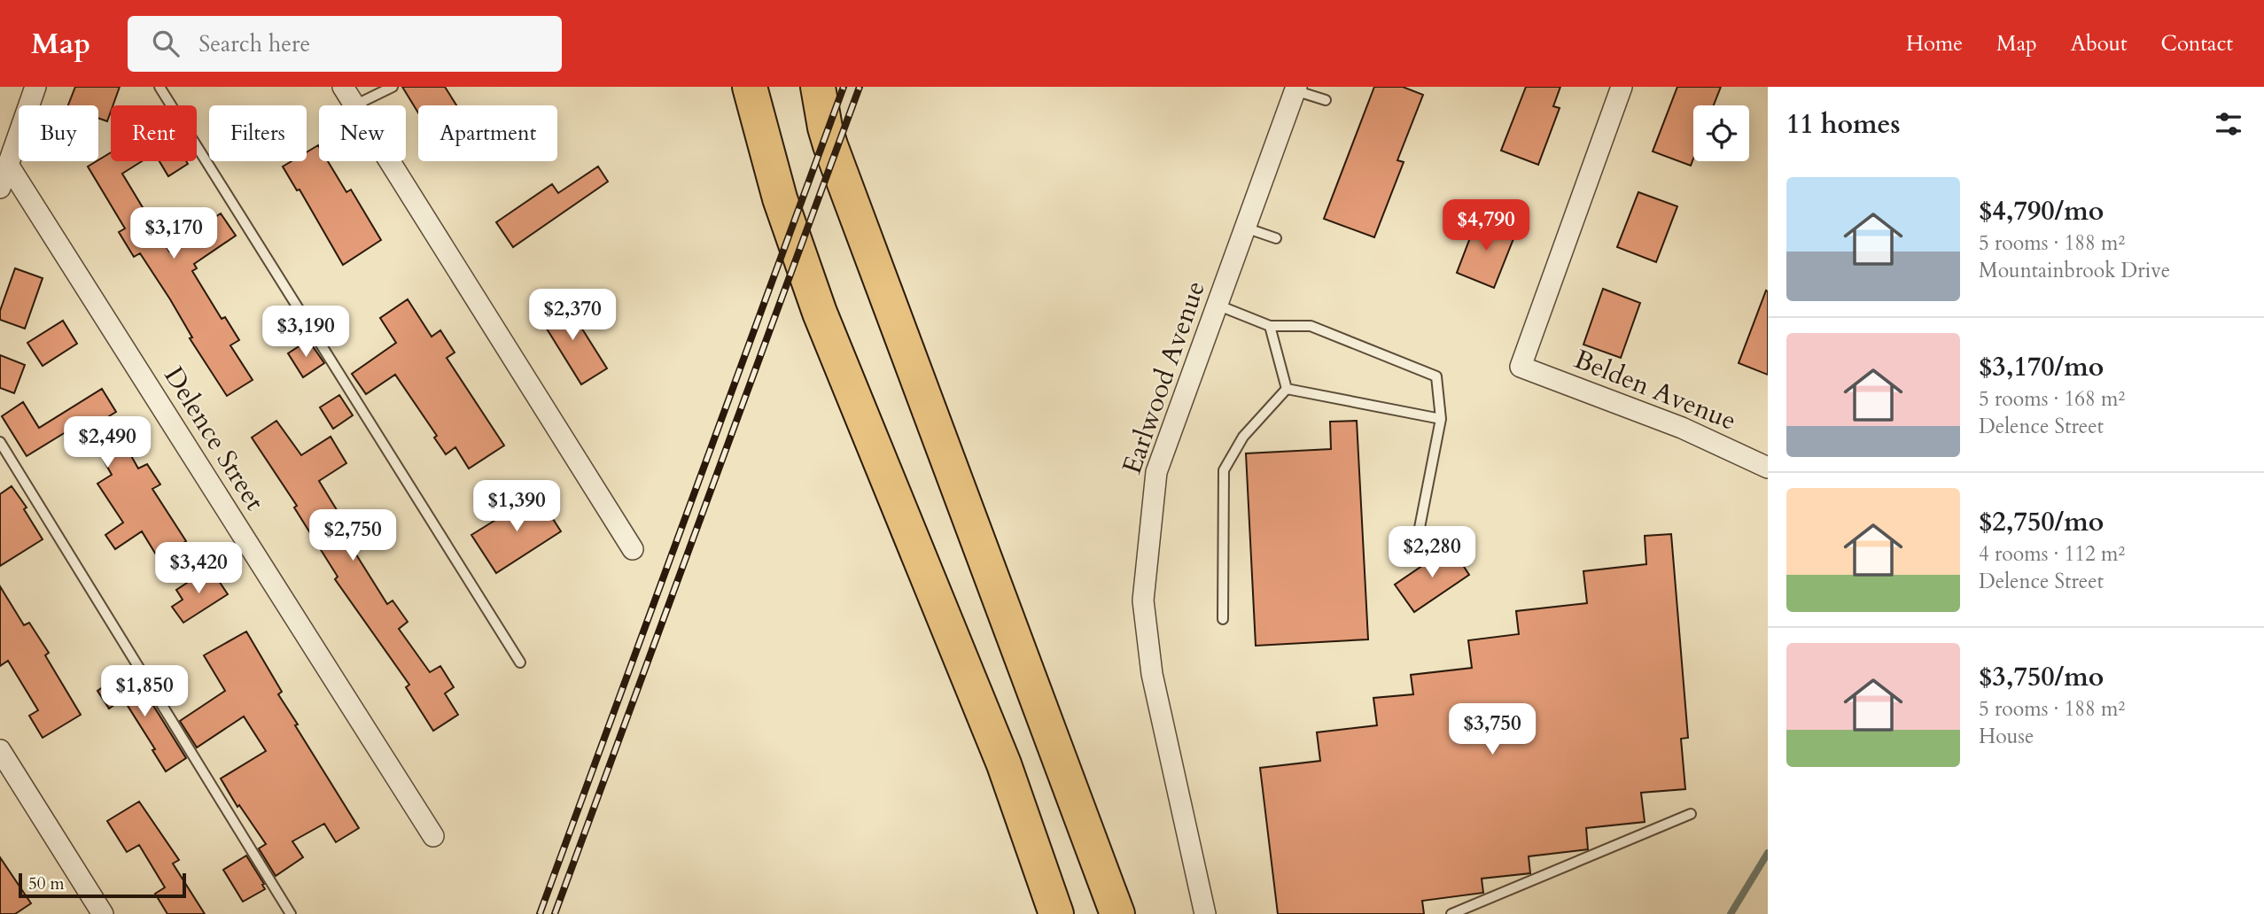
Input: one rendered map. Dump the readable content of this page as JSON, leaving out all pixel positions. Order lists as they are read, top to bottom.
{
  "streets": {
    "street": ["Earlwood Avenue", "Belden Avenue", "Delence Street"]
  },
  "scale_bar": "50 m",
  "page": {
    "header": "Map",
    "search": "Search here",
    "nav": [
      "Home",
      "Map",
      "About",
      "Contact"
    ],
    "heading": "11 homes",
    "chip": [
      "Buy",
      "Rent",
      "Filters",
      "New",
      "Apartment"
    ],
    "list": [
      {
        "name": "$4,790/mo",
        "note": "5 rooms · 188 m² · Mountainbrook Drive"
      },
      {
        "name": "$3,170/mo",
        "note": "5 rooms · 168 m² · Delence Street"
      },
      {
        "name": "$2,750/mo",
        "note": "4 rooms · 112 m² · Delence Street"
      },
      {
        "name": "$3,750/mo",
        "note": "5 rooms · 188 m² · House"
      }
    ],
    "price": [
      "$4,790",
      "$3,170",
      "$2,370",
      "$3,190",
      "$2,490",
      "$1,390",
      "$2,750",
      "$2,280",
      "$3,420",
      "$1,850",
      "$3,750"
    ],
    "scale": "50 m"
  }
}
